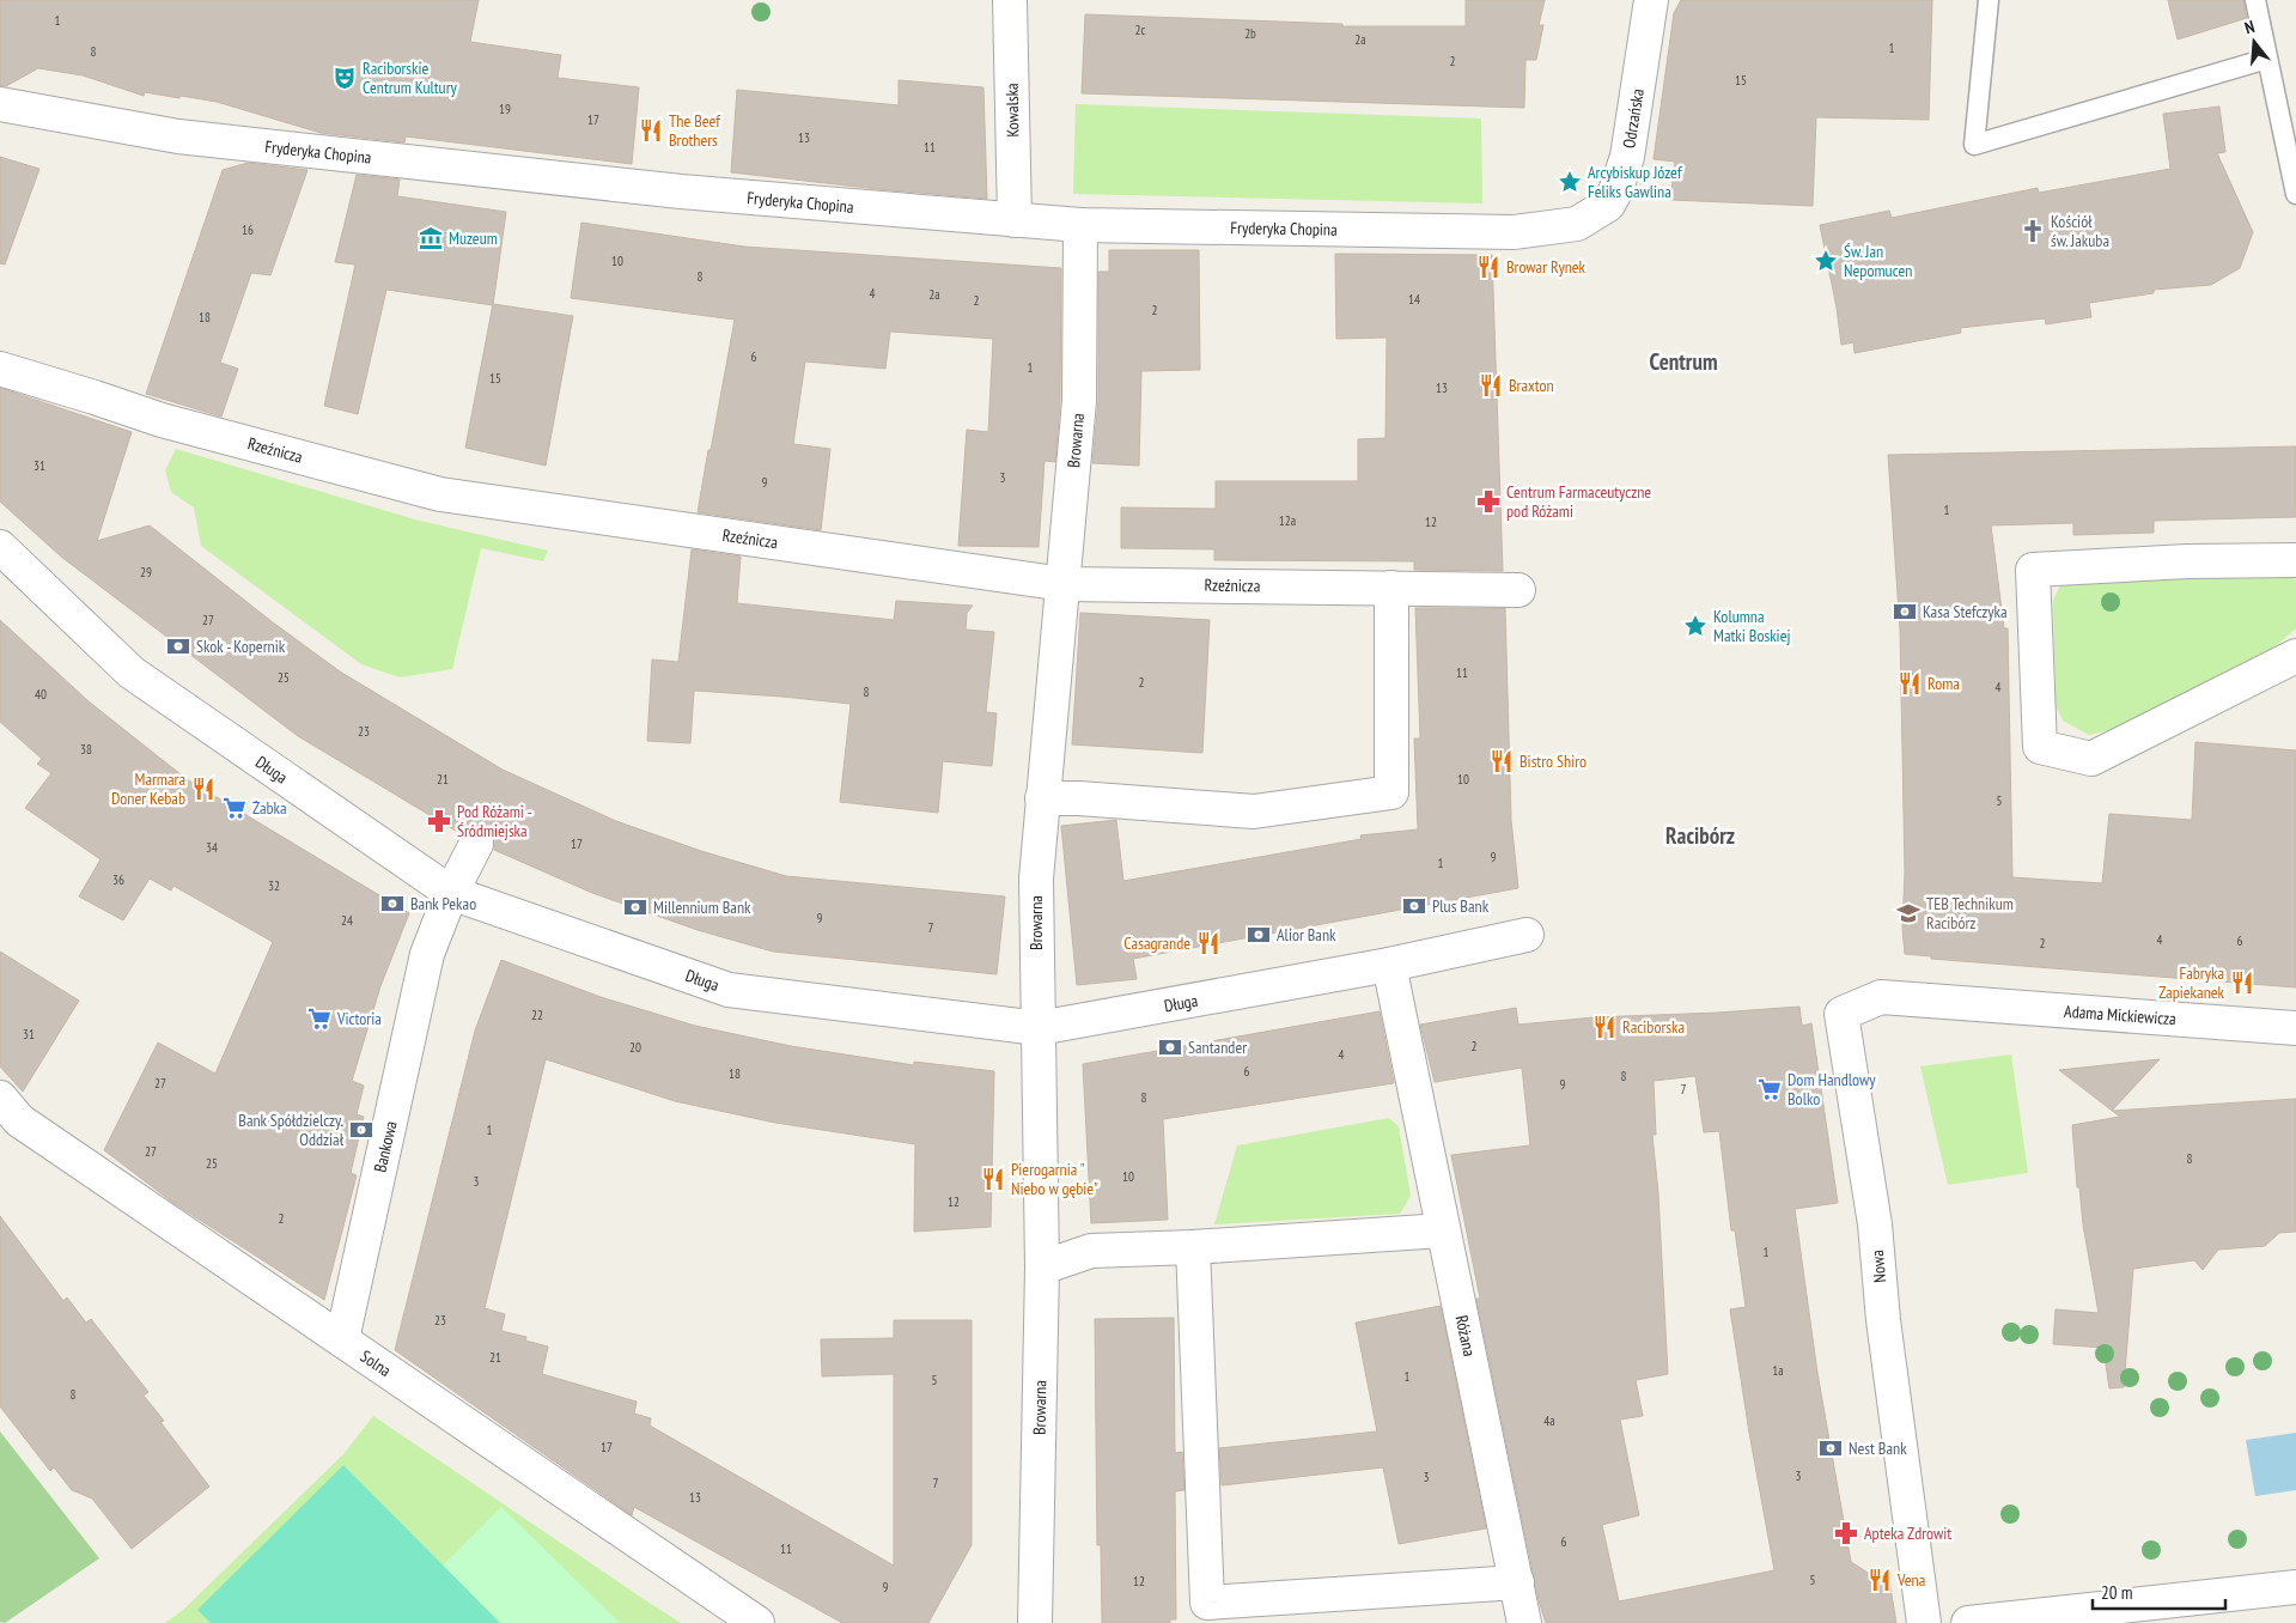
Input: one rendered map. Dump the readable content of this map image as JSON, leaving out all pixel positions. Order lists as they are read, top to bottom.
{
  "streets": {
    "street": [
      "Kowalska",
      "Odrzańska",
      "Fryderyka Chopina",
      "Browarna",
      "Rzeźnicza",
      "Długa",
      "Adama Mickiewicza",
      "Bankowa",
      "Nowa",
      "Różana",
      "Solna"
    ]
  },
  "crossings": [
    ["Kowalska", "Fryderyka Chopina"],
    ["Odrzańska", "Fryderyka Chopina"],
    ["Fryderyka Chopina", "Browarna"],
    ["Browarna", "Rzeźnicza"],
    ["Browarna", "Długa"],
    ["Długa", "Bankowa"],
    ["Długa", "Różana"],
    ["Adama Mickiewicza", "Nowa"],
    ["Bankowa", "Solna"]
  ],
  "districts": ["Centrum", "Racibórz"],
  "places": {
    "theatre": ["Raciborskie Centrum Kultury"],
    "restaurant": [
      "The Beef Brothers",
      "Browar Rynek",
      "Braxton",
      "Roma",
      "Bistro Shiro",
      "Marmara Doner Kebab",
      "Casagrande",
      "Fabryka Zapiekanek",
      "Raciborska",
      "Pierogarnia \" Niebo w gębie\"",
      "Vena"
    ],
    "place": ["Arcybiskup Józef Feliks Gawlina", "Św. Jan Nepomucen", "Kolumna Matki Boskiej"],
    "church": ["Kościół św. Jakuba"],
    "museum": ["Muzeum"],
    "pharmacy": ["Centrum Farmaceutyczne pod Różami", "Pod Różami - Śródmiejska", "Apteka Zdrowit"],
    "bank": [
      "Kasa Stefczyka",
      "Skok - Kopernik",
      "Bank Pekao",
      "Plus Bank",
      "Millennium Bank",
      "Alior Bank",
      "Santander",
      "Bank Spółdzielczy. Oddział",
      "Nest Bank"
    ],
    "supermarket": ["Żabka", "Victoria", "Dom Handlowy Bolko"],
    "school or university": ["TEB Technikum Racibórz"]
  },
  "house_numbers": [
    "1",
    "2c",
    "2b",
    "2a",
    "1",
    "8",
    "2",
    "15",
    "19",
    "17",
    "13",
    "11",
    "16",
    "10",
    "8",
    "4",
    "2a",
    "14",
    "2",
    "2",
    "18",
    "6",
    "1",
    "15",
    "13",
    "31",
    "3",
    "9",
    "1",
    "12a",
    "12",
    "29",
    "27",
    "11",
    "25",
    "2",
    "4",
    "8",
    "40",
    "23",
    "38",
    "21",
    "10",
    "5",
    "17",
    "34",
    "9",
    "1",
    "36",
    "32",
    "9",
    "24",
    "7",
    "4",
    "6",
    "2",
    "22",
    "31",
    "2",
    "20",
    "4",
    "6",
    "18",
    "8",
    "27",
    "9",
    "7",
    "8",
    "1",
    "27",
    "8",
    "25",
    "10",
    "3",
    "12",
    "2",
    "1",
    "23",
    "21",
    "1a",
    "1",
    "5",
    "8",
    "4a",
    "17",
    "3",
    "3",
    "7",
    "13",
    "6",
    "11",
    "5",
    "12",
    "9"
  ],
  "scale_bar": "20 m",
  "north": "top"
}
